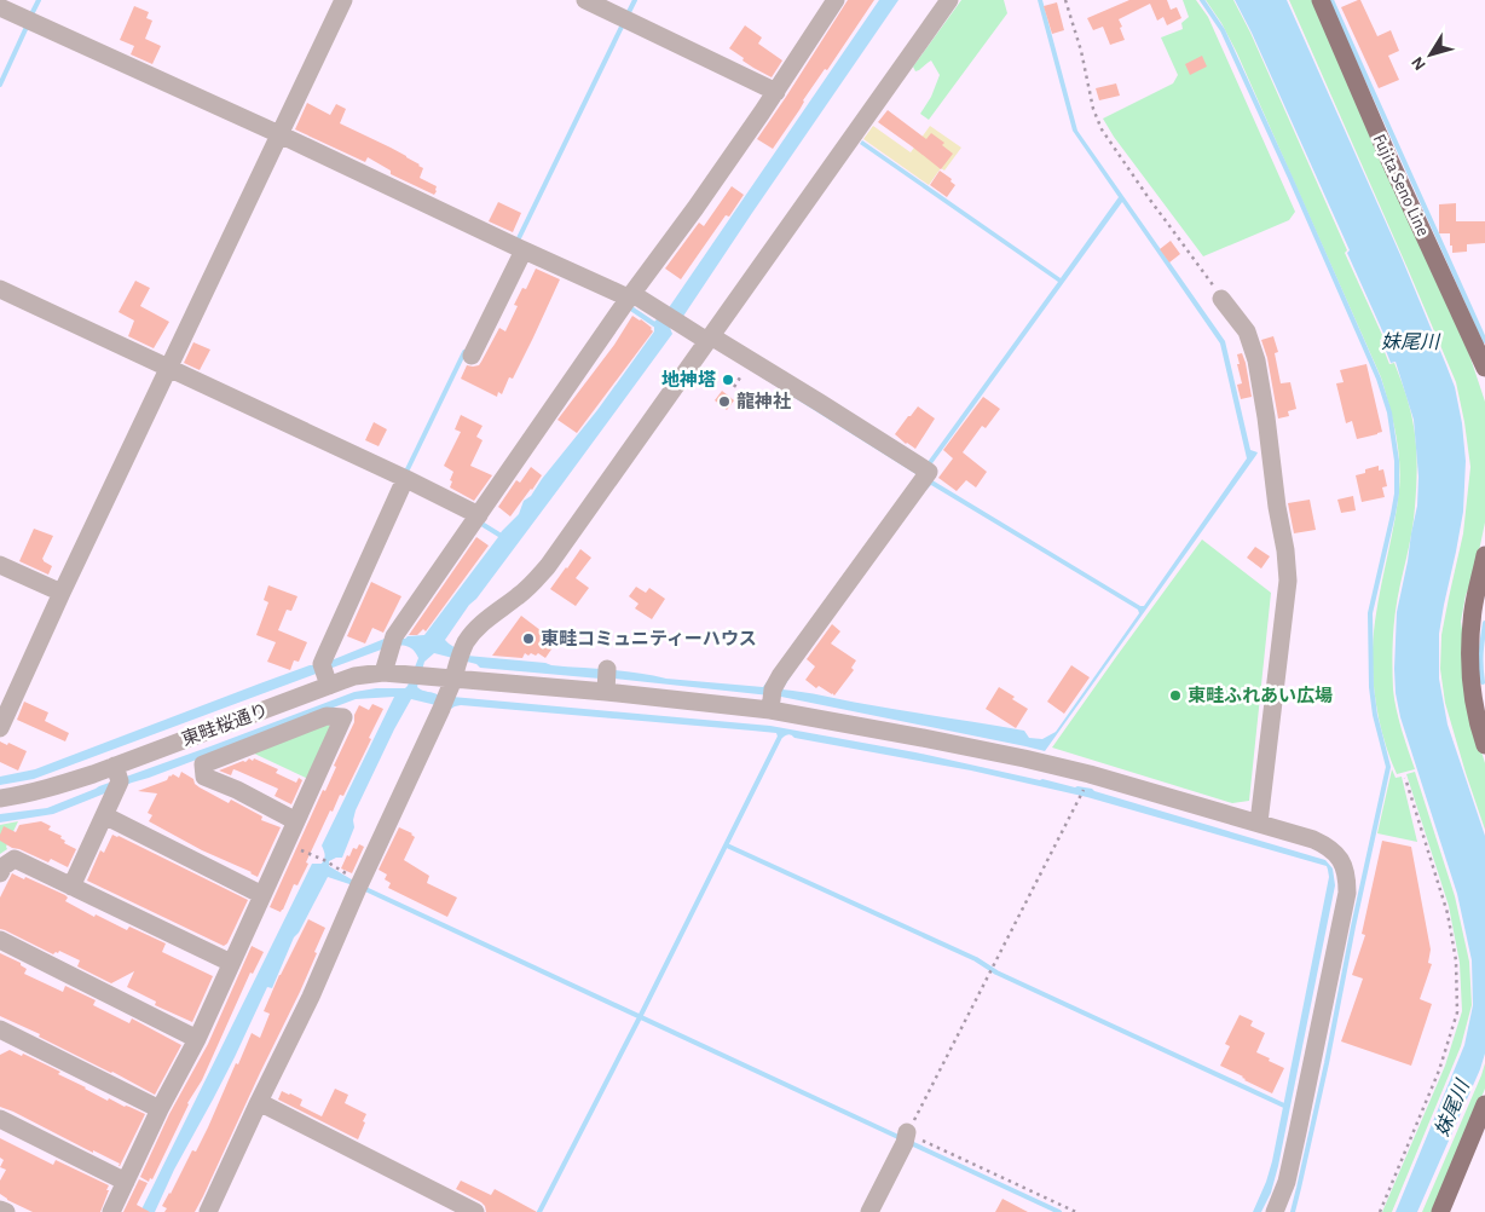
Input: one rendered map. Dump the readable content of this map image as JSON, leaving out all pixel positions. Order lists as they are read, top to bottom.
{
  "streets": {
    "main road": ["Fujita Seno Line"],
    "street": ["東畦桜通り"]
  },
  "water": ["妹尾川"],
  "places": [
    "地神塔",
    "龍神社",
    "東畦コミュニティーハウス",
    "東畦ふれあい広場"
  ],
  "north": "bottom left"
}
